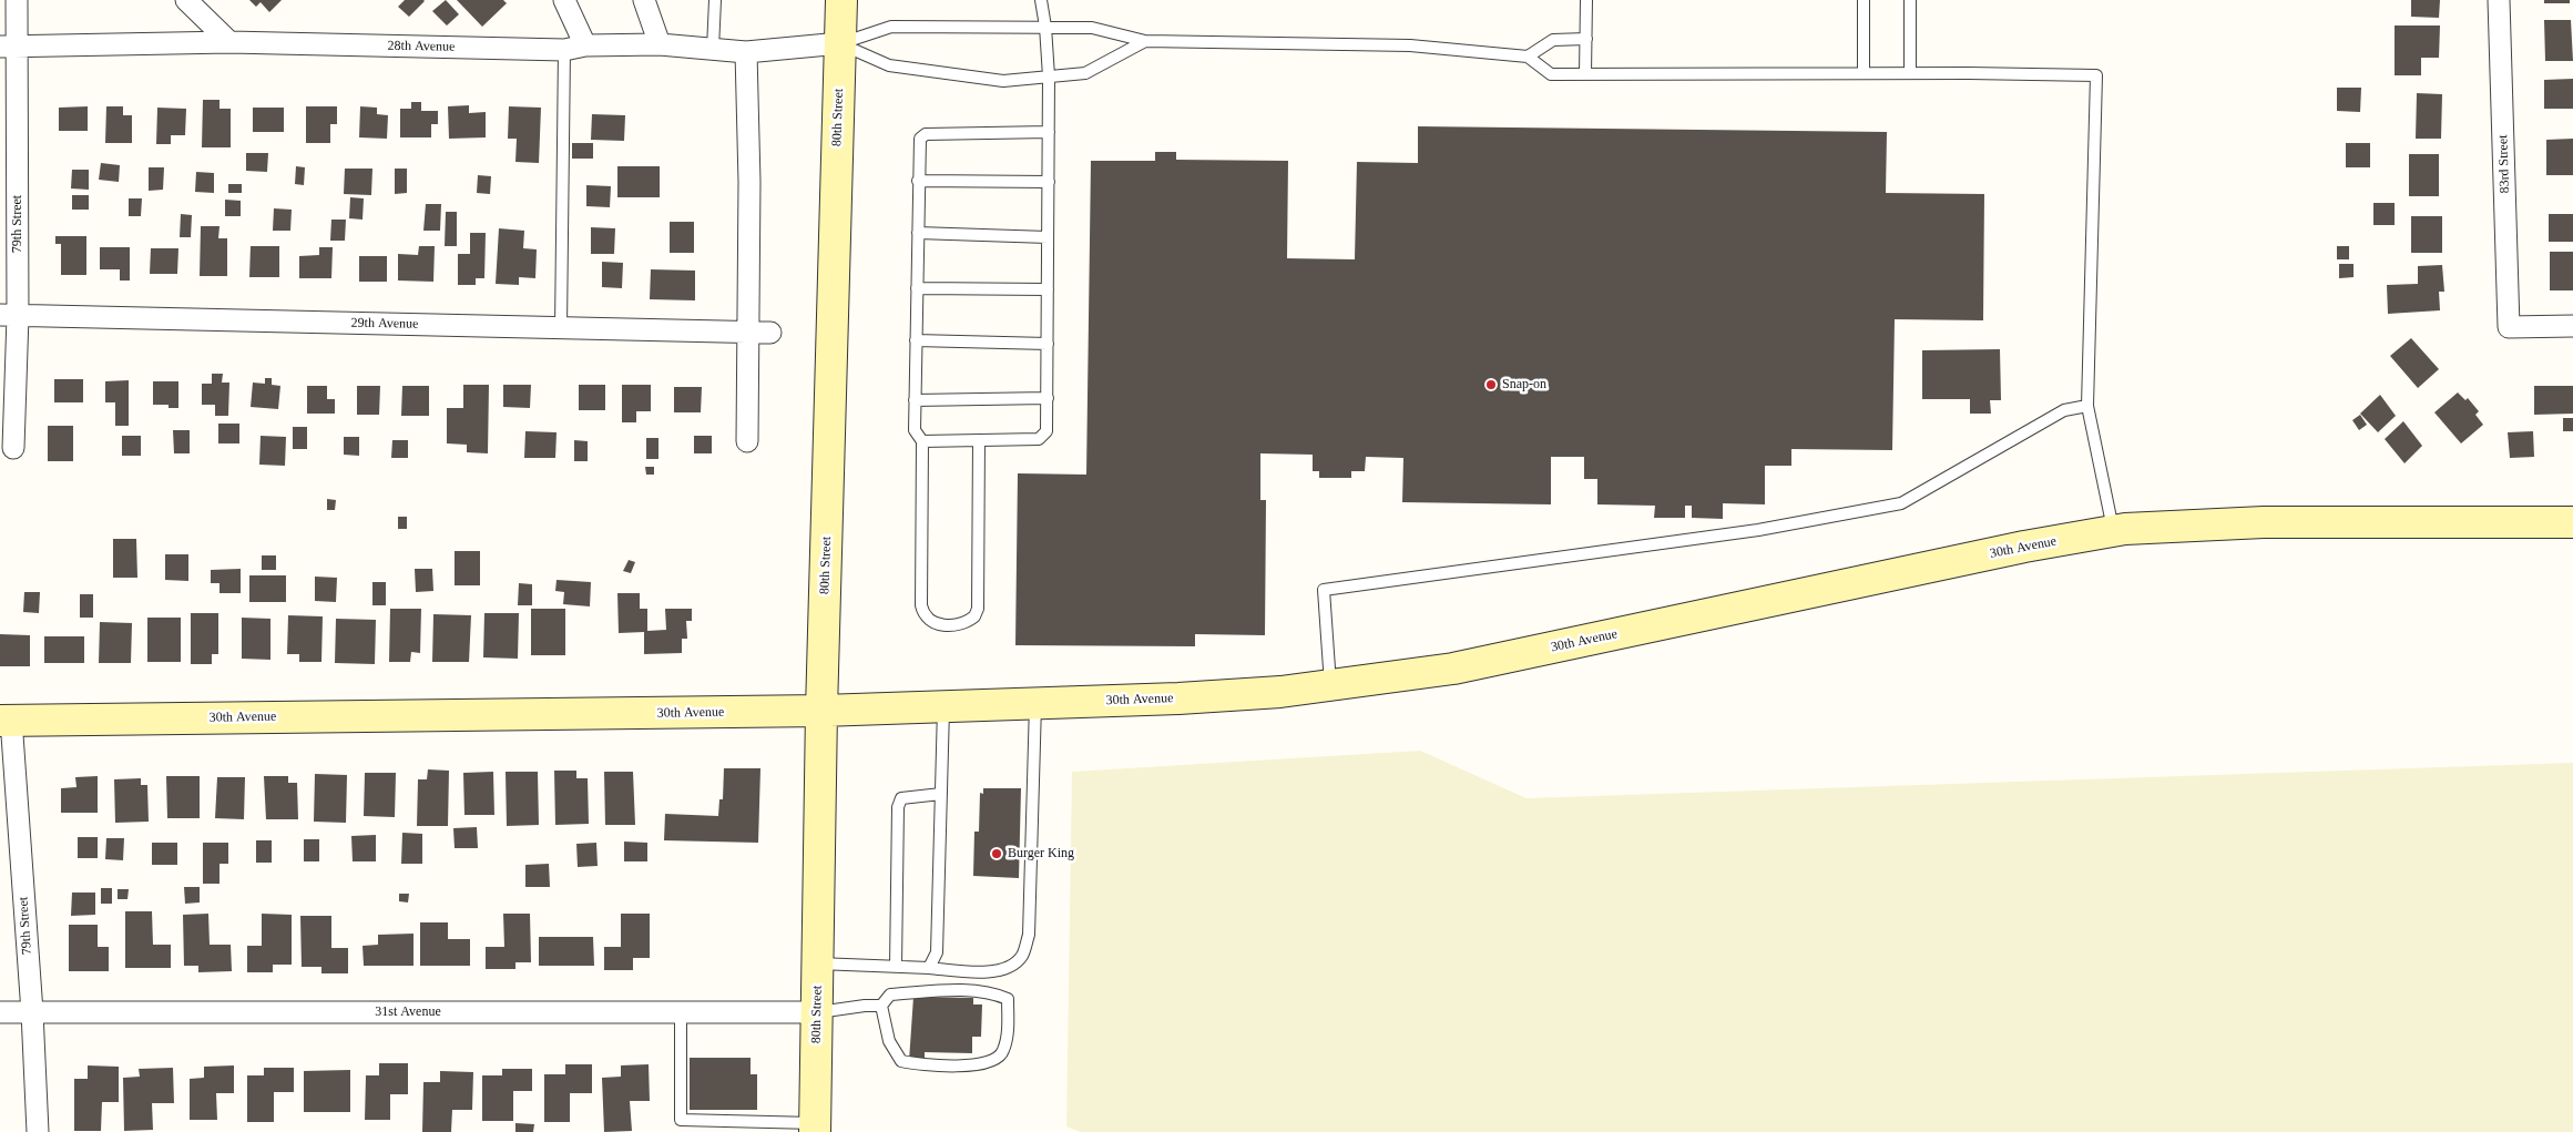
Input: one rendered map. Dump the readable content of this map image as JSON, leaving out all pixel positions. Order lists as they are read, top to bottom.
{
  "streets": {
    "street": [
      "28th Avenue",
      "80th Street",
      "83rd Street",
      "79th Street",
      "29th Avenue",
      "30th Avenue",
      "31st Avenue"
    ]
  },
  "crossings": [
    ["28th Avenue", "80th Street"],
    ["28th Avenue", "79th Street"],
    ["80th Street", "30th Avenue"],
    ["80th Street", "31st Avenue"],
    ["79th Street", "29th Avenue"],
    ["79th Street", "30th Avenue"],
    ["79th Street", "31st Avenue"]
  ],
  "places": ["Snap-on", "Burger King"]
}
